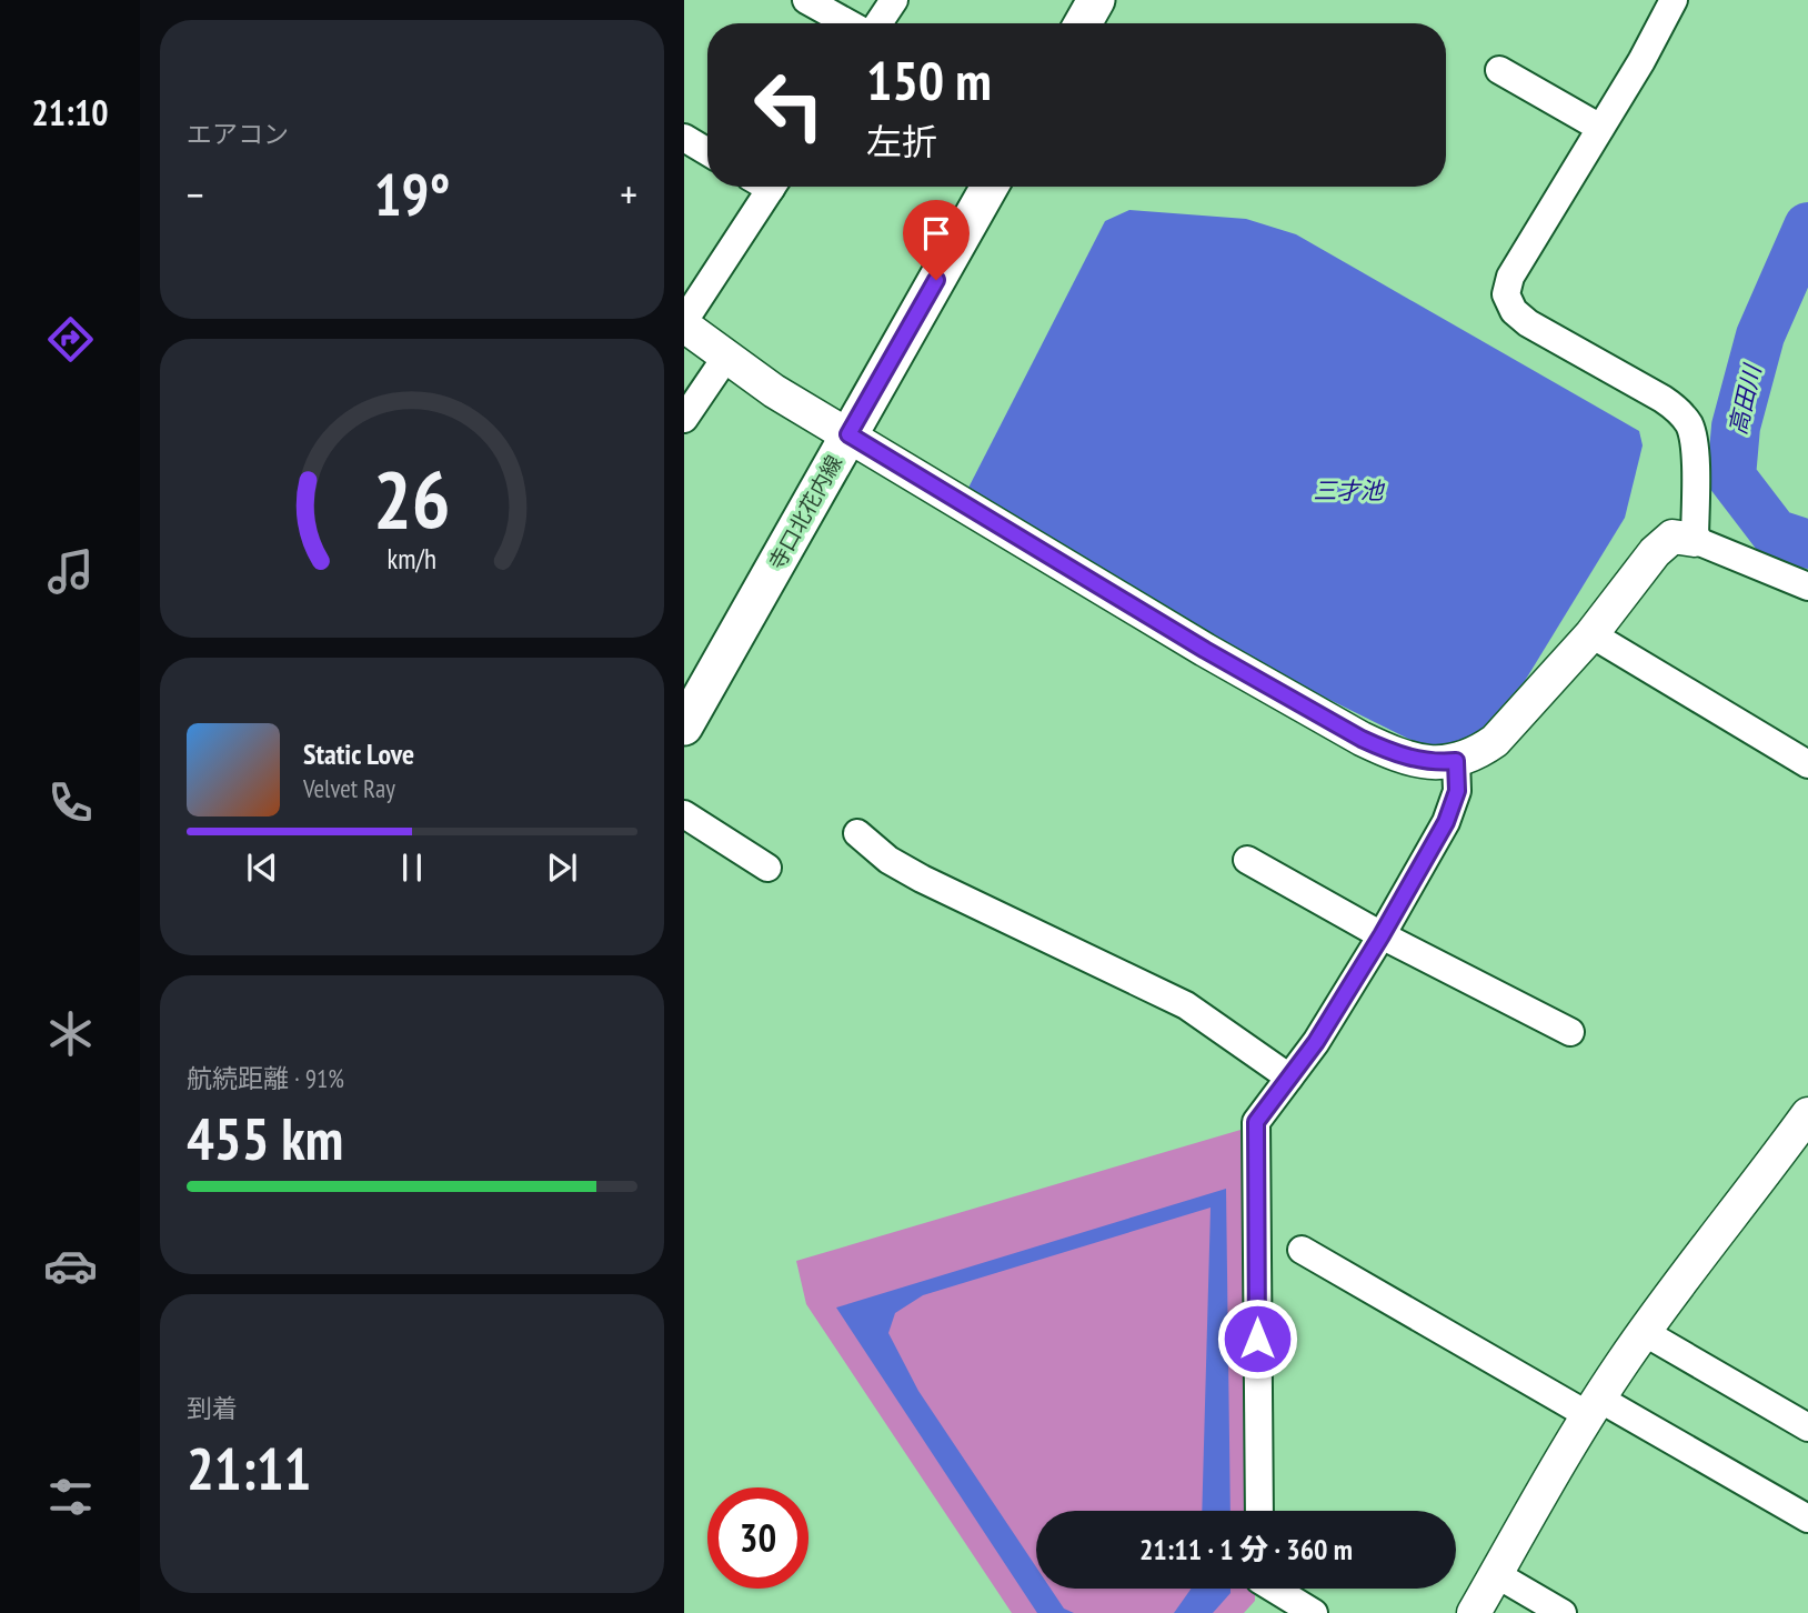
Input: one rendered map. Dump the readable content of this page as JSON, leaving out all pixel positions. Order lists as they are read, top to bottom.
{
  "streets": {
    "main road": ["寺口北花内線"]
  },
  "water": ["高田川", "三才池"],
  "page": {
    "tabs": "21:10",
    "tile": [
      "エアコン",
      ["航続距離 · 91%", "455 km"],
      ["到着", "21:11"]
    ],
    "turn": ["150 m", "左折"],
    "heat": ["−", "19°", "+"],
    "song": ["Static Love", "Velvet Ray"],
    "limit": "30",
    "trip": "21:11 · 1 分 · 360 m",
    "gauge": ["26", "km/h"]
  }
}
